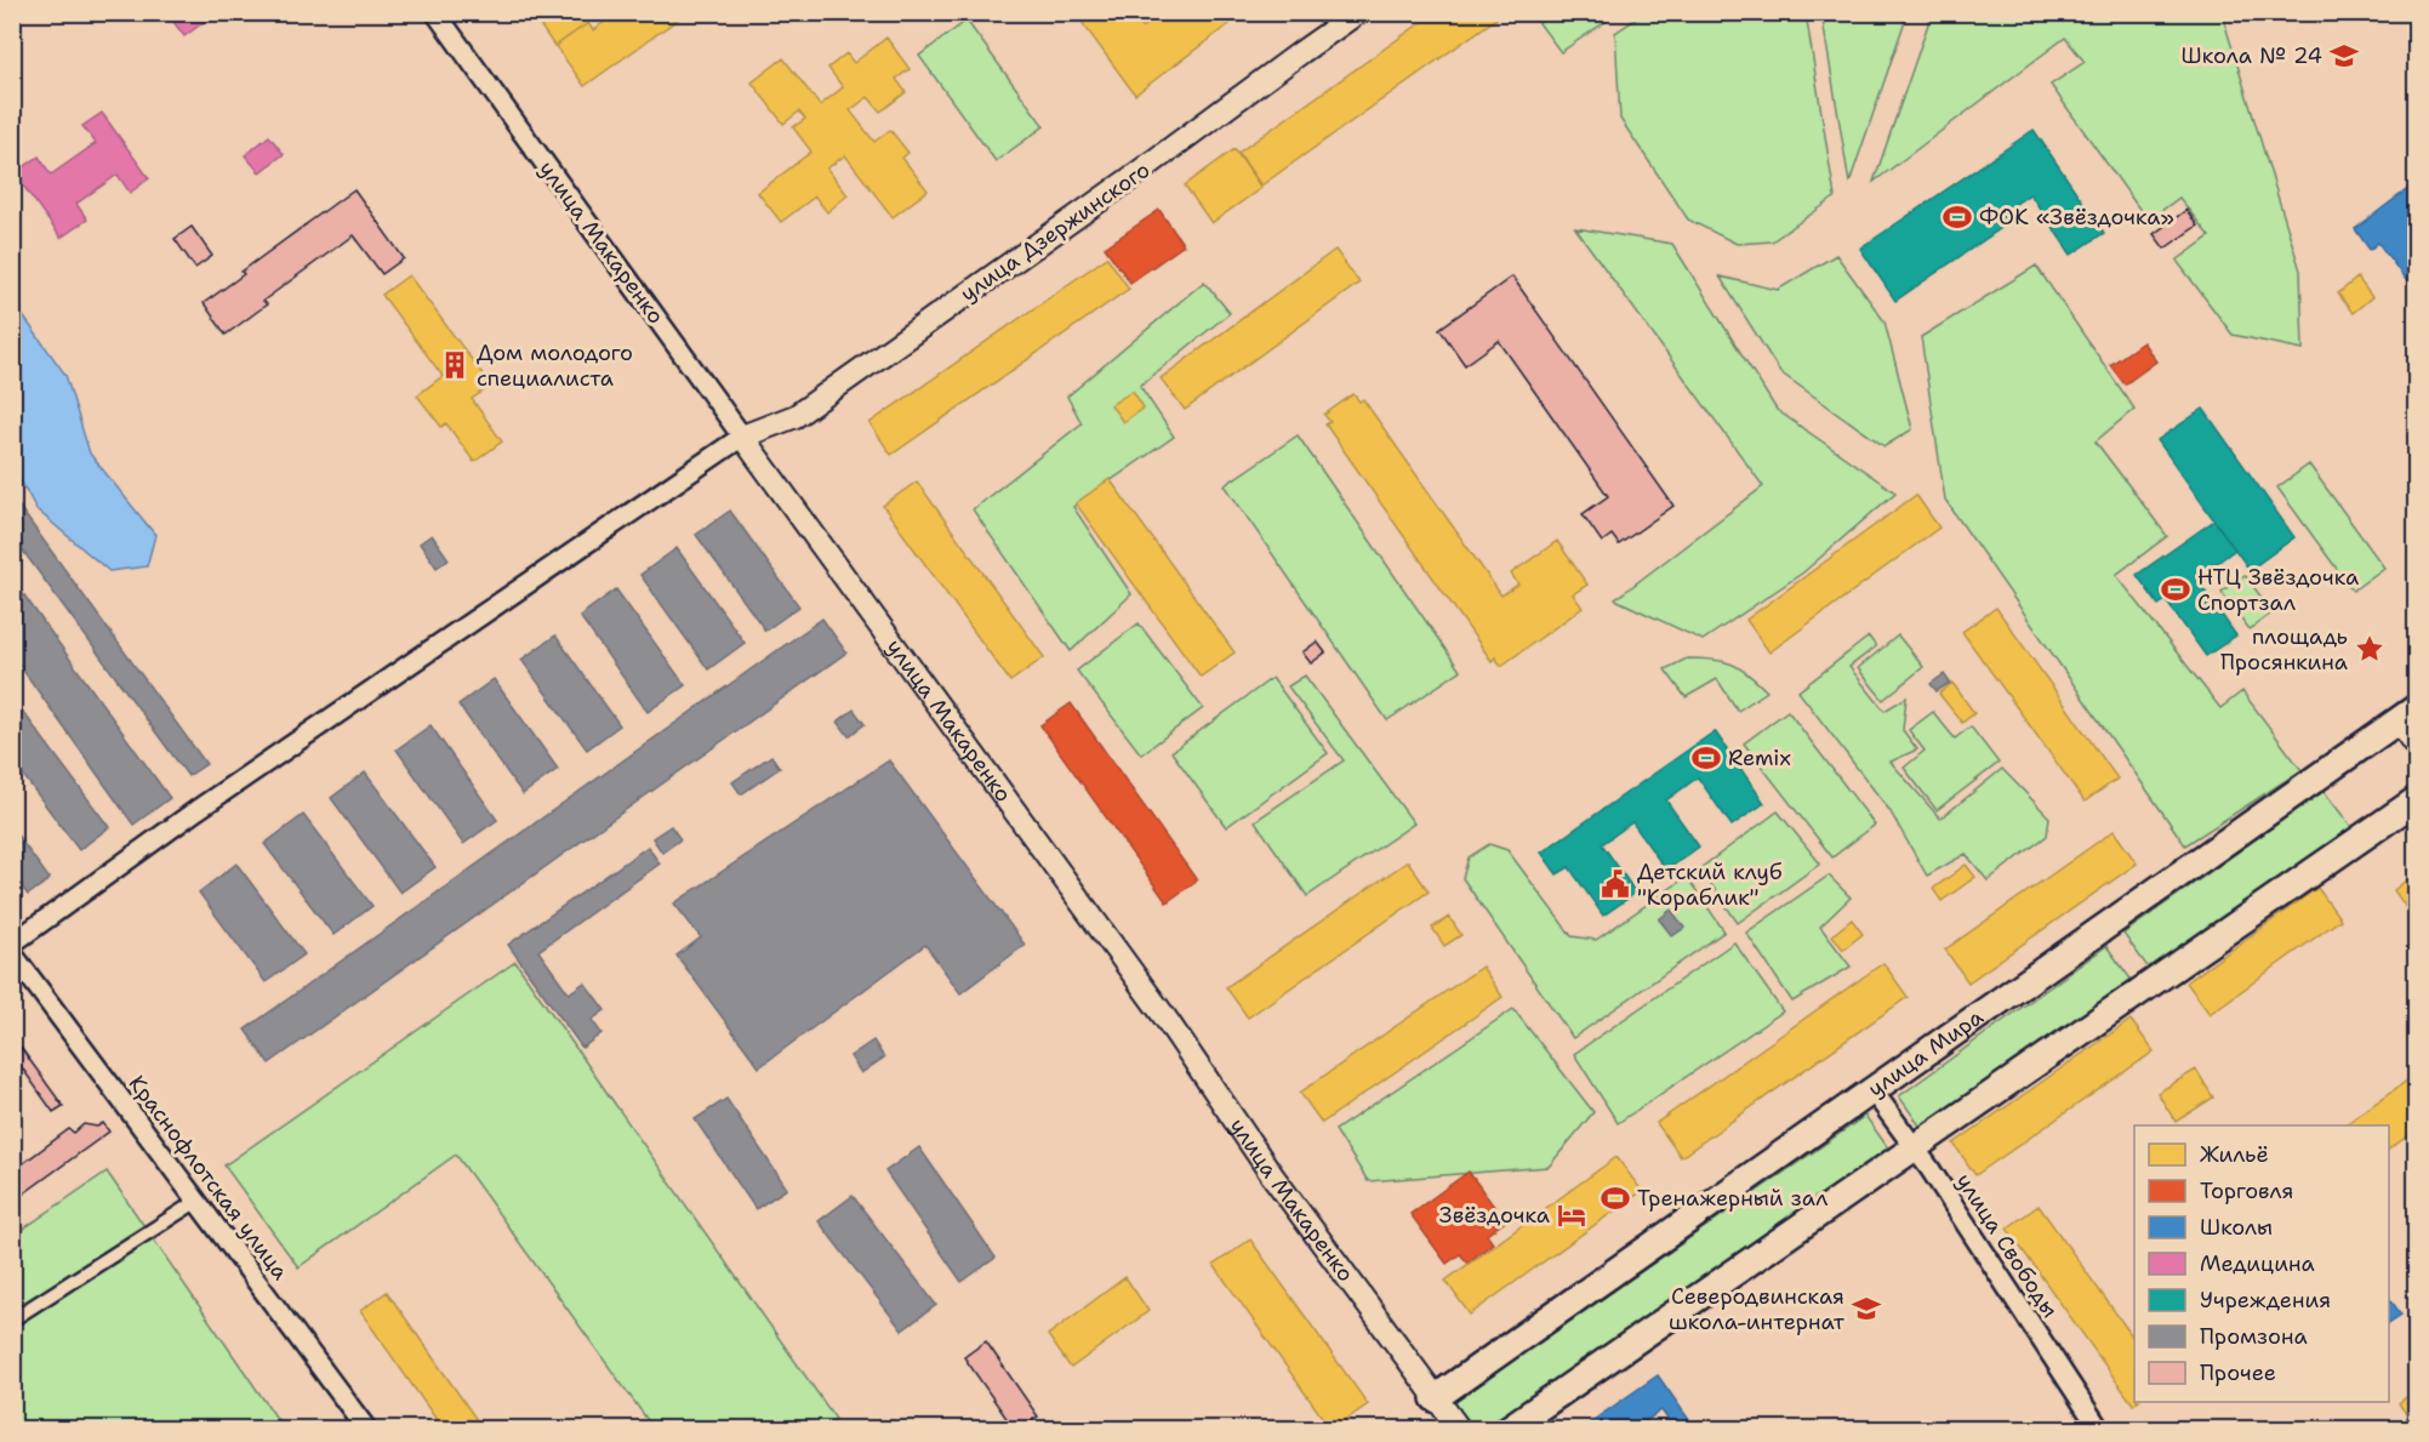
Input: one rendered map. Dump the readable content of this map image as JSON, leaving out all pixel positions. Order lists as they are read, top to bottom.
{
  "streets": {
    "main road": ["улица Мира"],
    "street": [
      "улица Дзержинского",
      "улица Макаренко",
      "Краснофлотская улица",
      "улица Свободы"
    ]
  },
  "crossings": [
    ["улица Дзержинского", "улица Макаренко"],
    ["улица Макаренко", "улица Мира"],
    ["улица Мира", "улица Свободы"]
  ],
  "places": {
    "school or university": ["Школа № 24", "Северодвинская школа-интернат"],
    "sports": [
      "ФОК «Звёздочка»",
      "НТЦ Звёздочка Спортзал",
      "Remix",
      "Тренажерный зал"
    ],
    "building": ["Дом молодого специалиста"],
    "place": ["площадь Просянкина"],
    "public building": ["Детский клуб \"Кораблик\""],
    "hotel": ["Звёздочка"]
  },
  "legend": [
    "Жильё",
    "Торговля",
    "Школы",
    "Медицина",
    "Учреждения",
    "Промзона",
    "Прочее"
  ]
}
